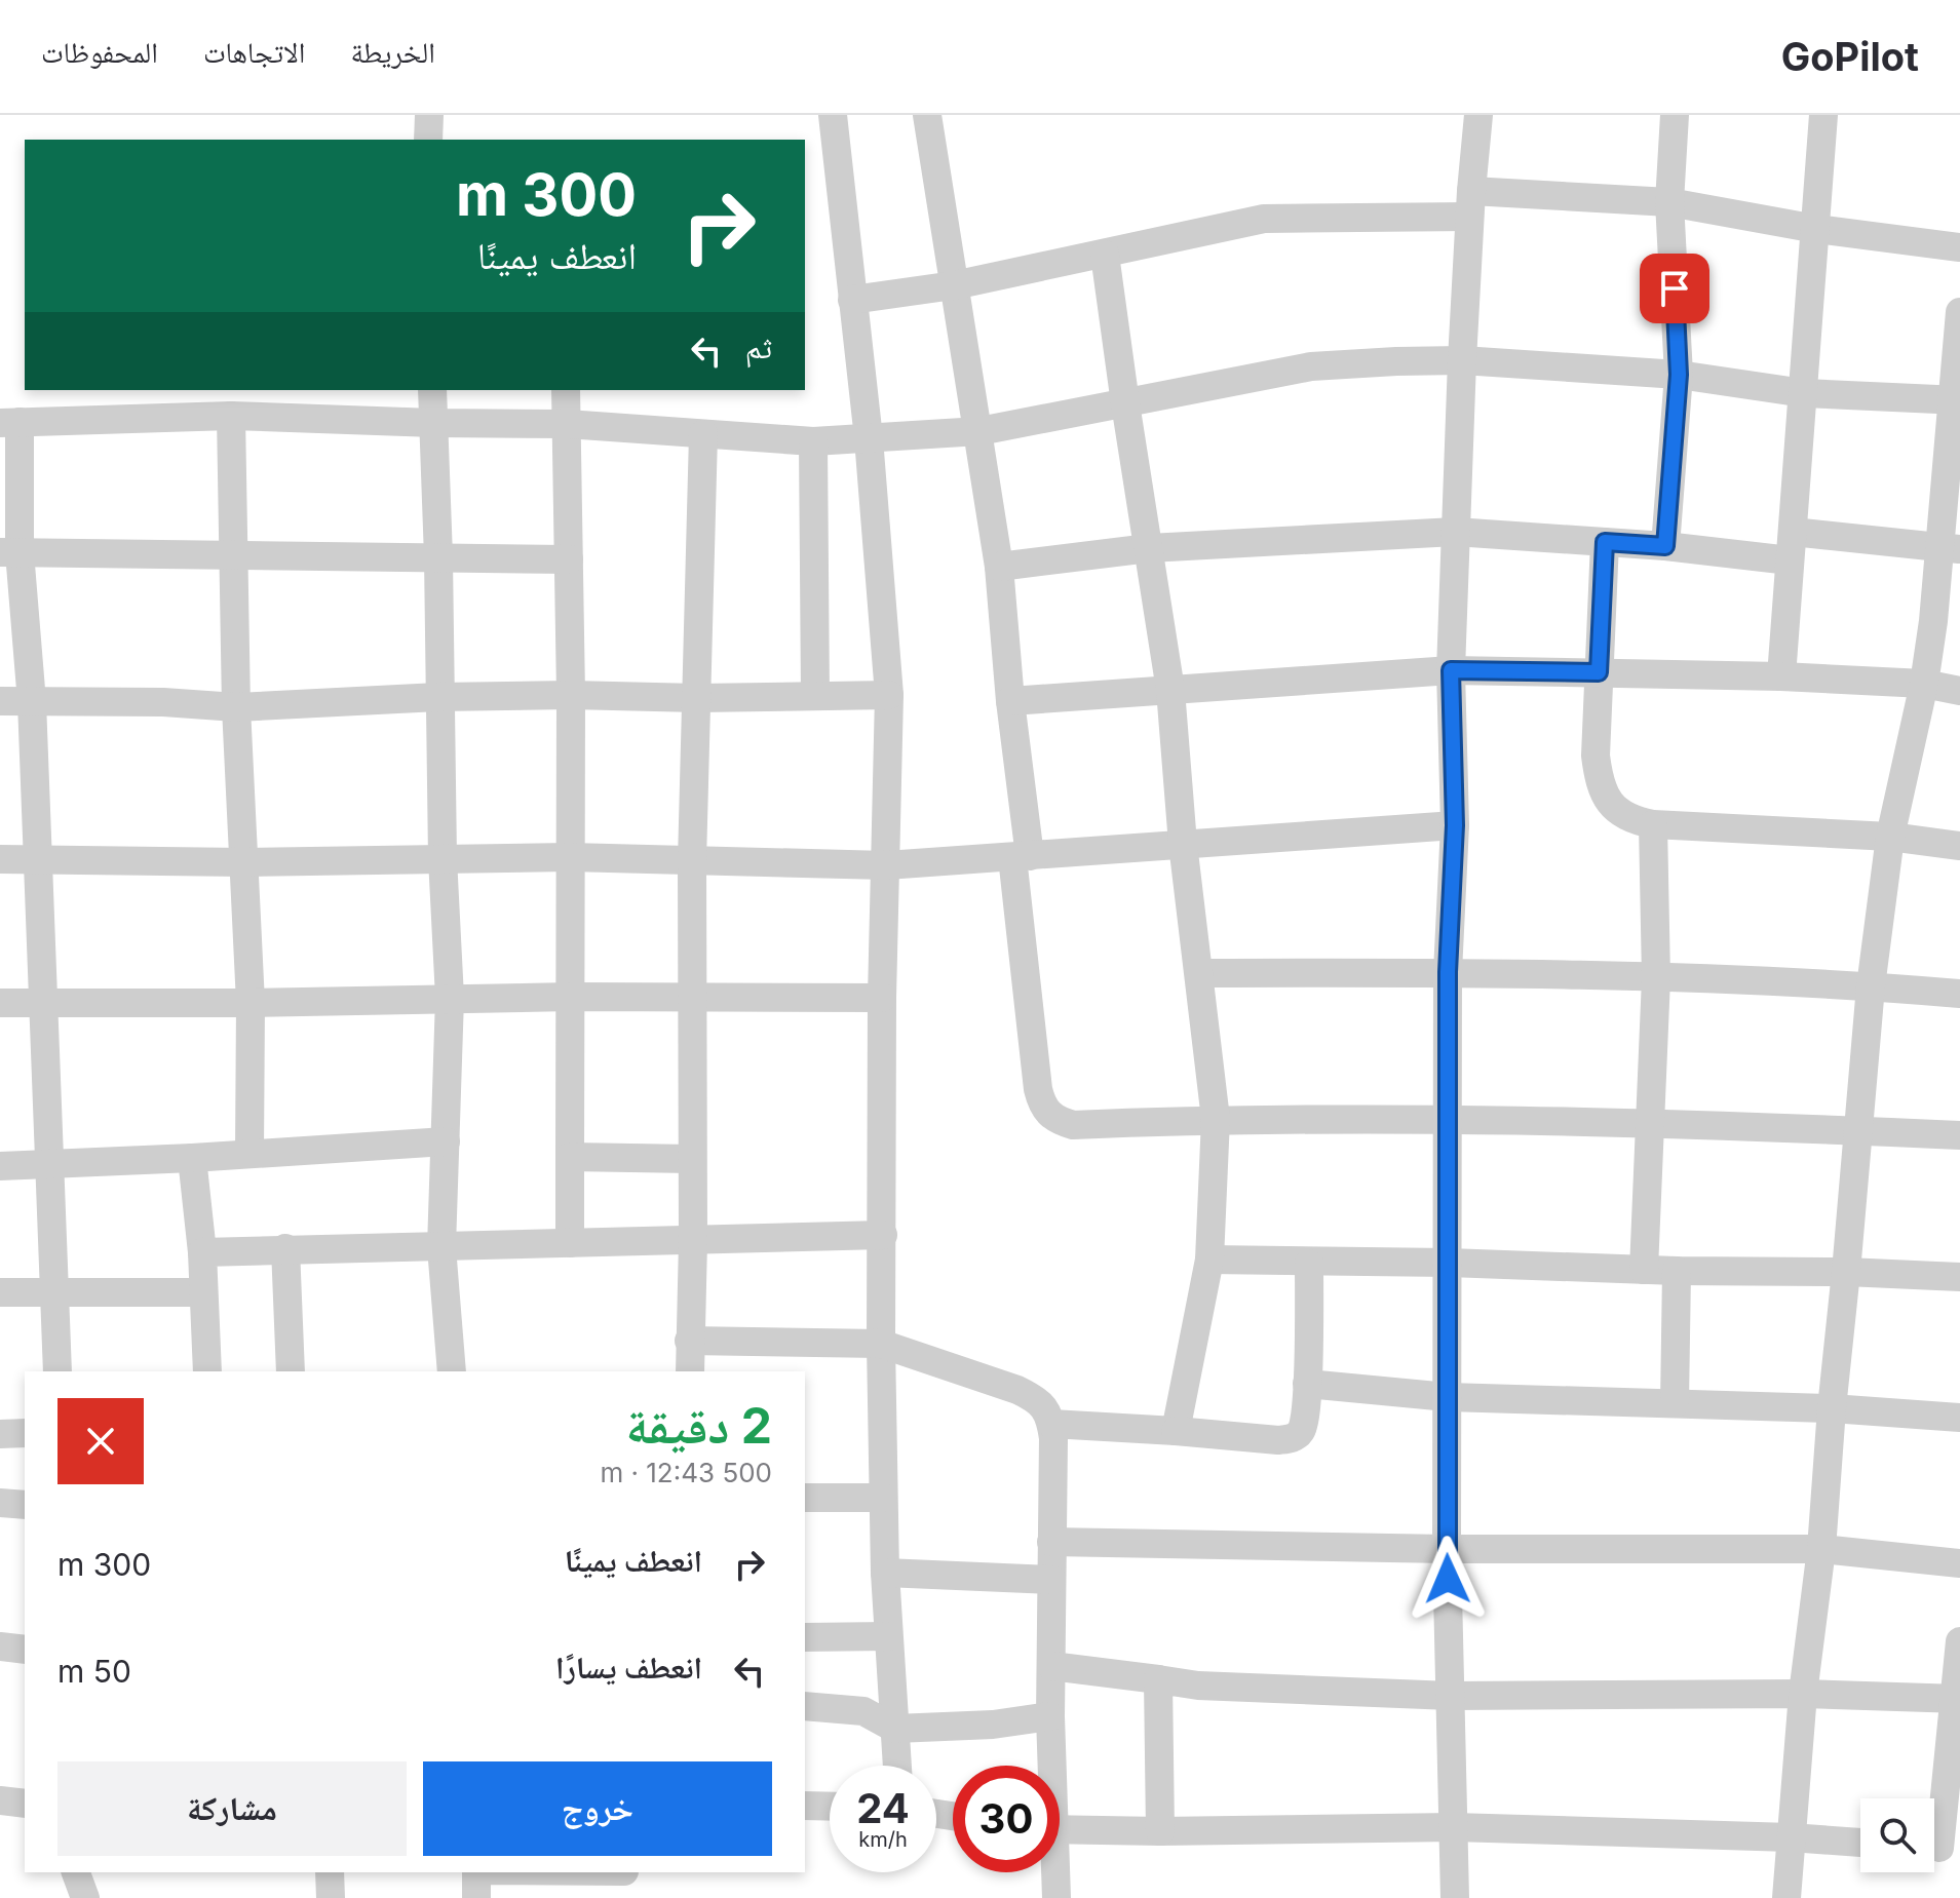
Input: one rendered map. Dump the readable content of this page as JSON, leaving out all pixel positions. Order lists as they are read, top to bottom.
{
  "page": {
    "header": "GoPilot",
    "nav": ["الخريطة", "الاتجاهات", "المحفوظات"],
    "turn": ["300 m", "انعطف يمينًا"],
    "then": "ثم",
    "heading": ["2 دقيقة", "500 m · 12:43"],
    "list": [
      {
        "name": "انعطف يمينًا",
        "value": "300 m"
      },
      {
        "name": "انعطف يسارًا",
        "value": "50 m"
      }
    ],
    "buttons": ["خروج", "مشاركة"],
    "speed": "24 km/h",
    "limit": "30"
  }
}
